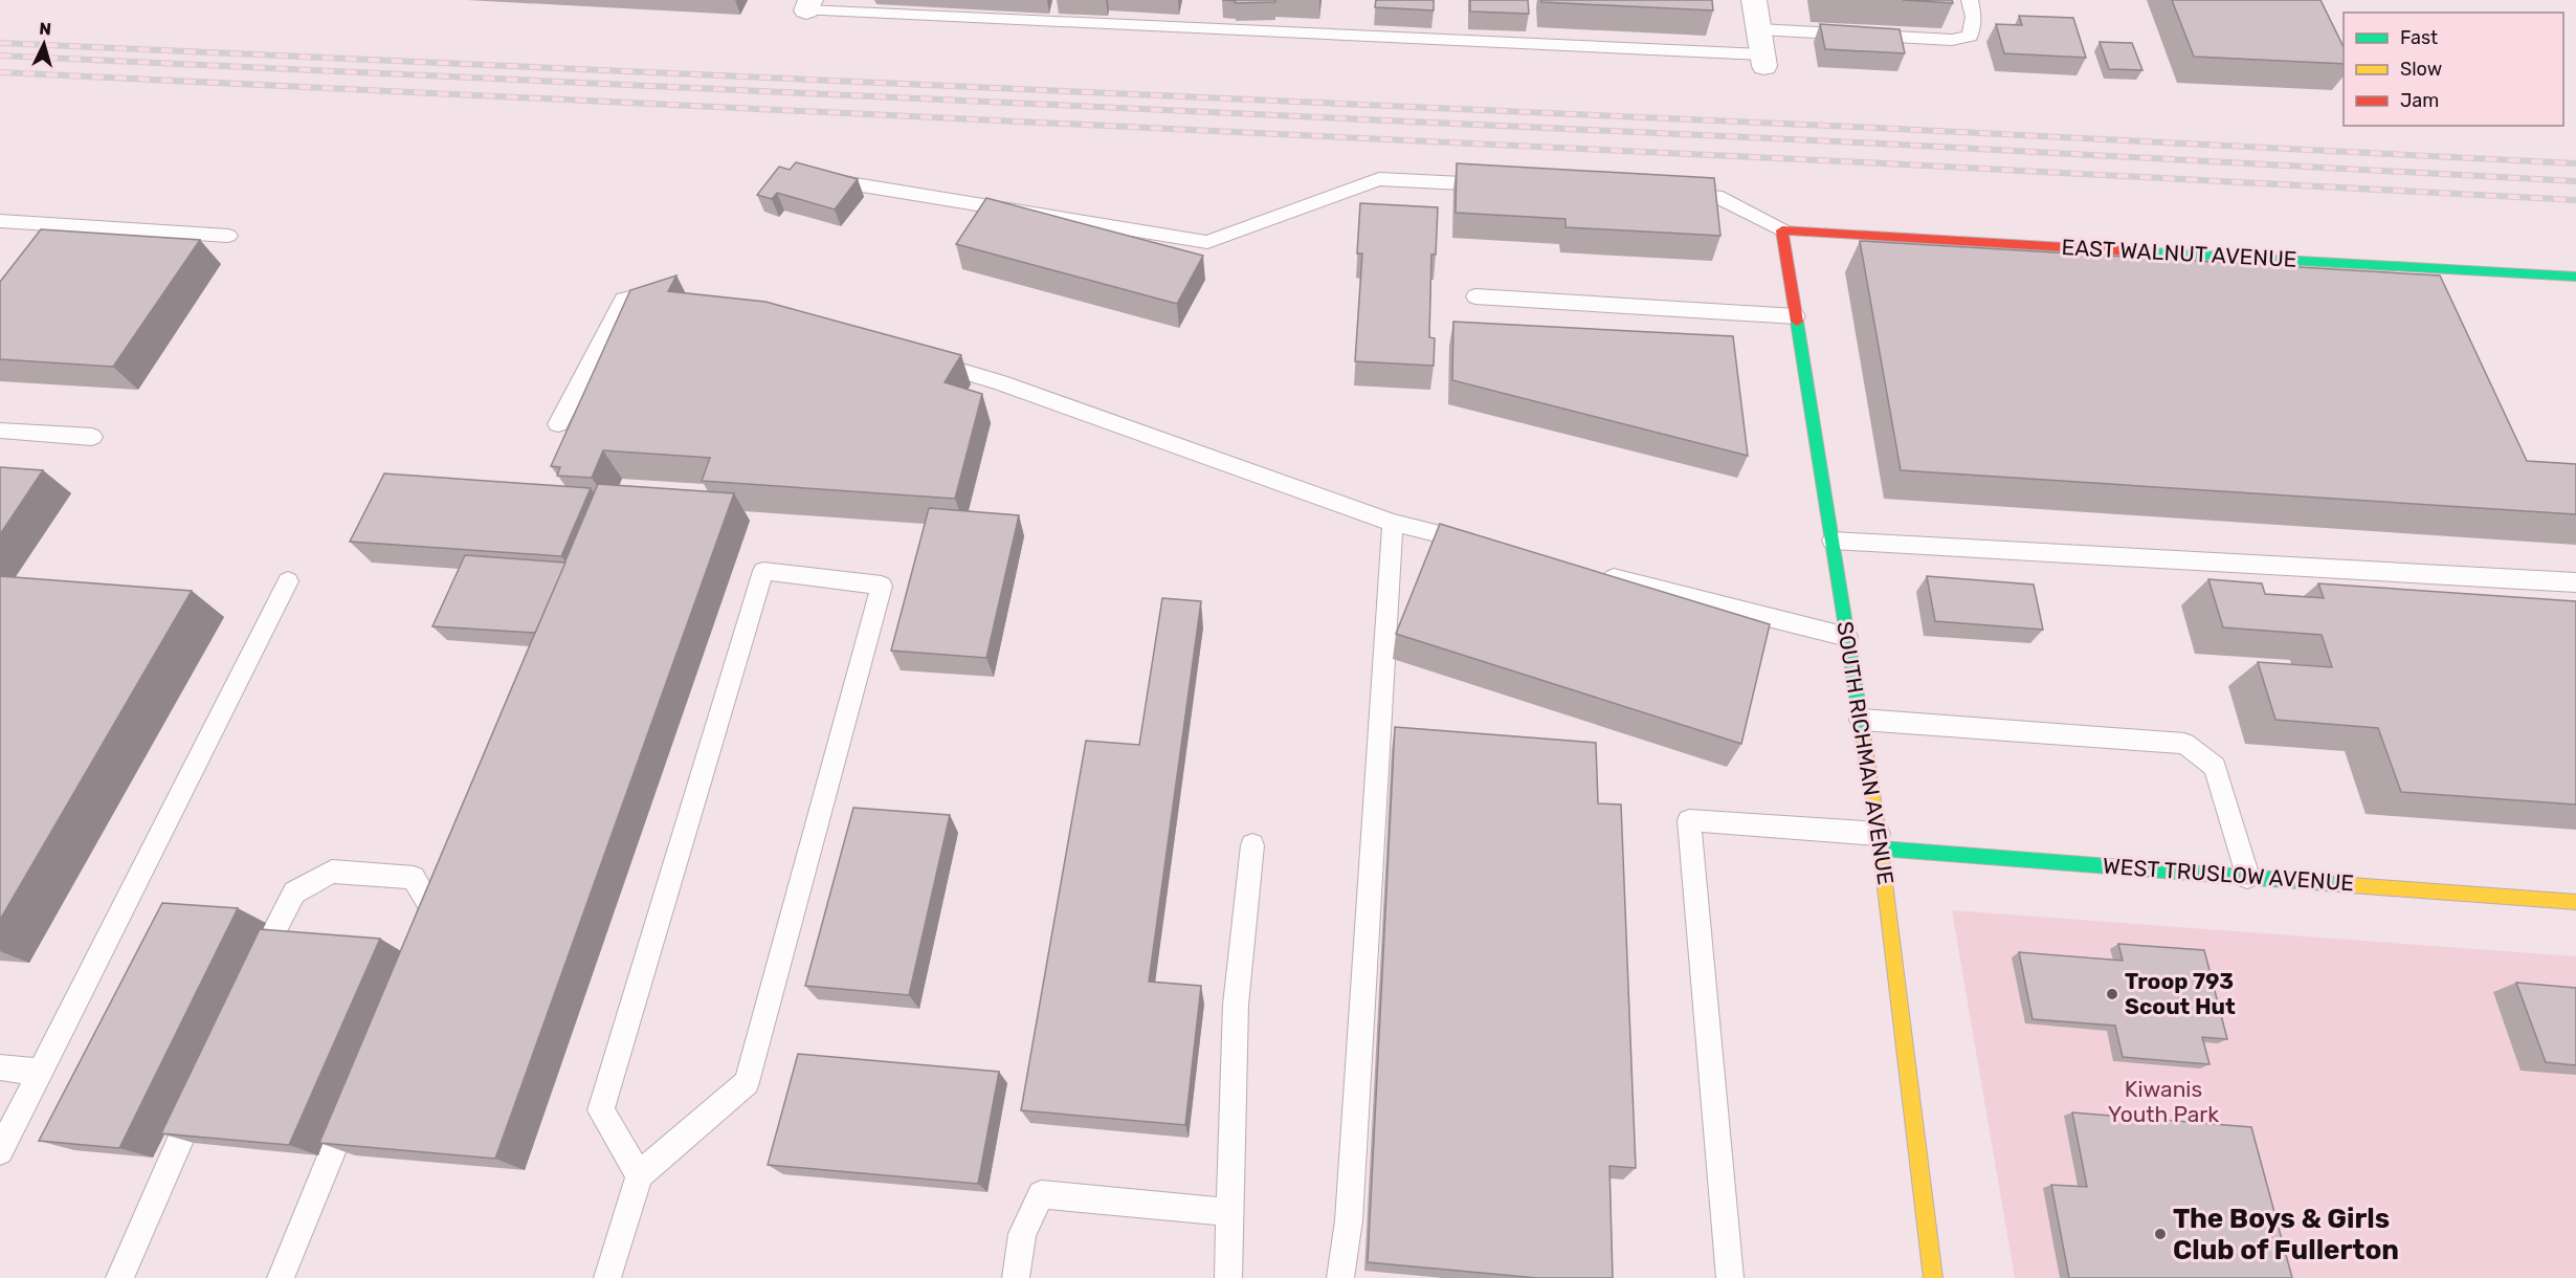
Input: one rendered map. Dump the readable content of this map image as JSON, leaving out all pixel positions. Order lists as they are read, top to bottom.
{
  "streets": {
    "street": ["EAST WALNUT AVENUE", "SOUTH RICHMAN AVENUE", "WEST TRUSLOW AVENUE"]
  },
  "crossings": [
    ["EAST WALNUT AVENUE", "SOUTH RICHMAN AVENUE"],
    ["SOUTH RICHMAN AVENUE", "WEST TRUSLOW AVENUE"]
  ],
  "parks": ["Kiwanis Youth Park"],
  "places": ["Troop 793 Scout Hut", "The Boys & Girls Club of Fullerton"],
  "legend": ["Fast", "Slow", "Jam"],
  "north": "top"
}
